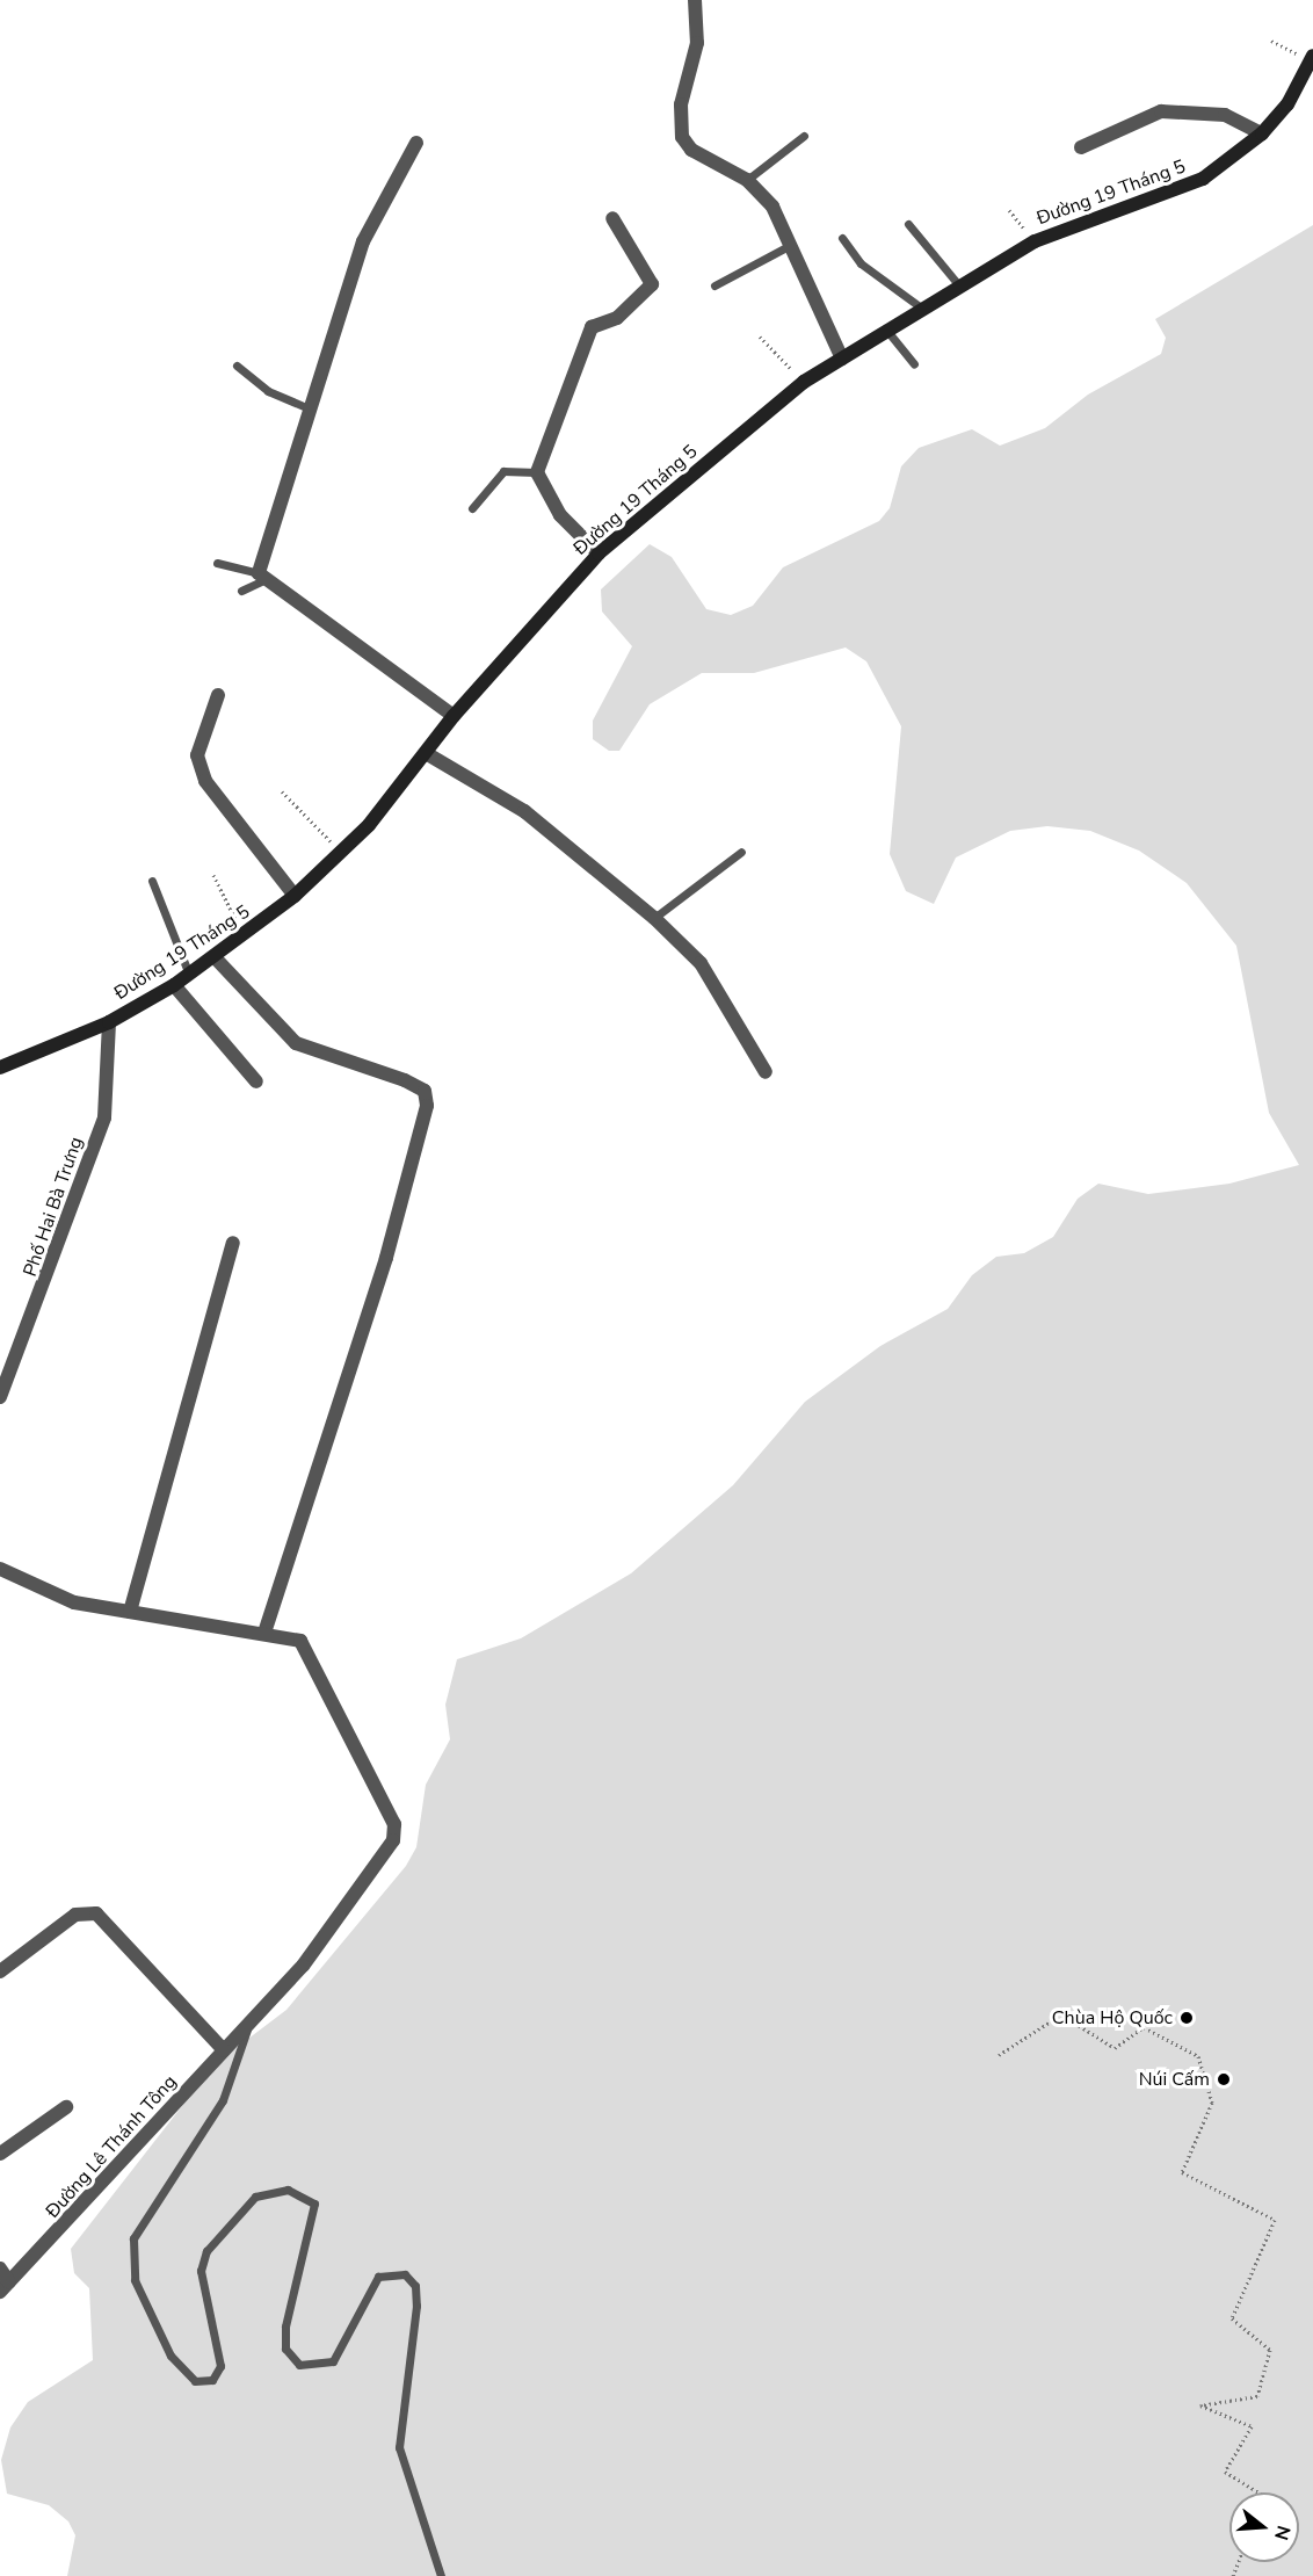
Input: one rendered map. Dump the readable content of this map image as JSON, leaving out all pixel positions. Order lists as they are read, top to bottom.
{
  "streets": {
    "street": ["Đường 19 Tháng 5", "Phố Hai Bà Trưng", "Đường Lê Thánh Tông"]
  },
  "crossings": [
    ["Đường 19 Tháng 5", "Phố Hai Bà Trưng"]
  ],
  "places": ["Chùa Hộ Quốc", "Núi Cấm"],
  "north": "right"
}
